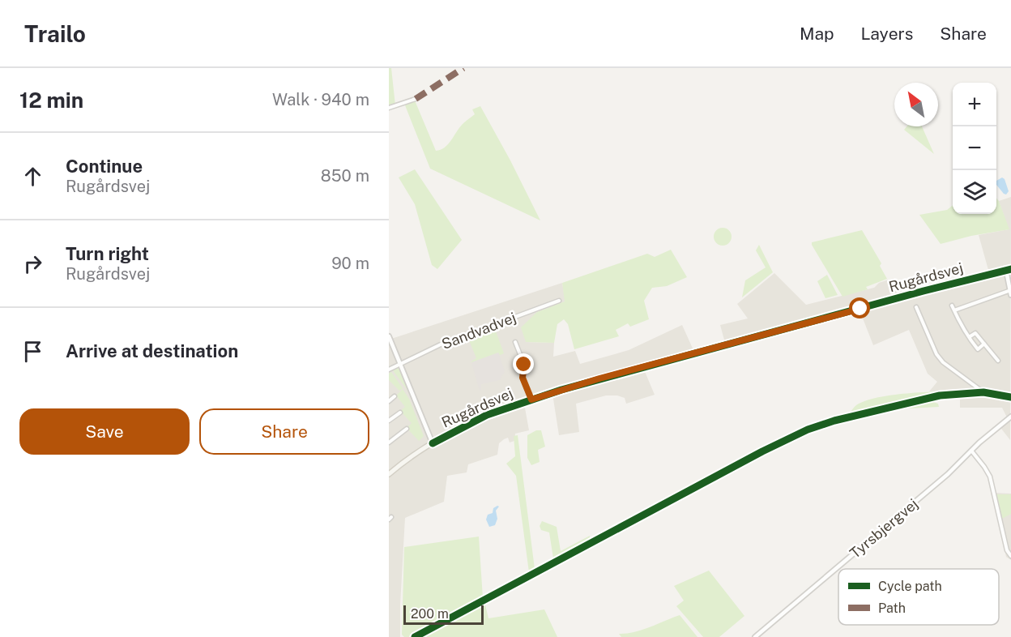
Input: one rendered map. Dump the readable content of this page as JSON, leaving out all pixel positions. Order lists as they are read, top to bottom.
{
  "streets": {
    "main road": ["Rugårdsvej"],
    "street": ["Sandvadvej", "Tyrsbjergvej"]
  },
  "legend": ["Cycle path", "Path"],
  "scale_bar": "200 m",
  "north": "top left",
  "page": {
    "header": "Trailo",
    "nav": ["Map", "Layers", "Share"],
    "heading": ["12 min", "Walk · 940 m"],
    "map_buttons": ["+", "−"],
    "list": [
      ["Continue", "Rugårdsvej", "850 m"],
      ["Turn right", "Rugårdsvej", "90 m"],
      "Arrive at destination"
    ],
    "buttons": ["Save", "Share"],
    "scale": "200 m"
  }
}
